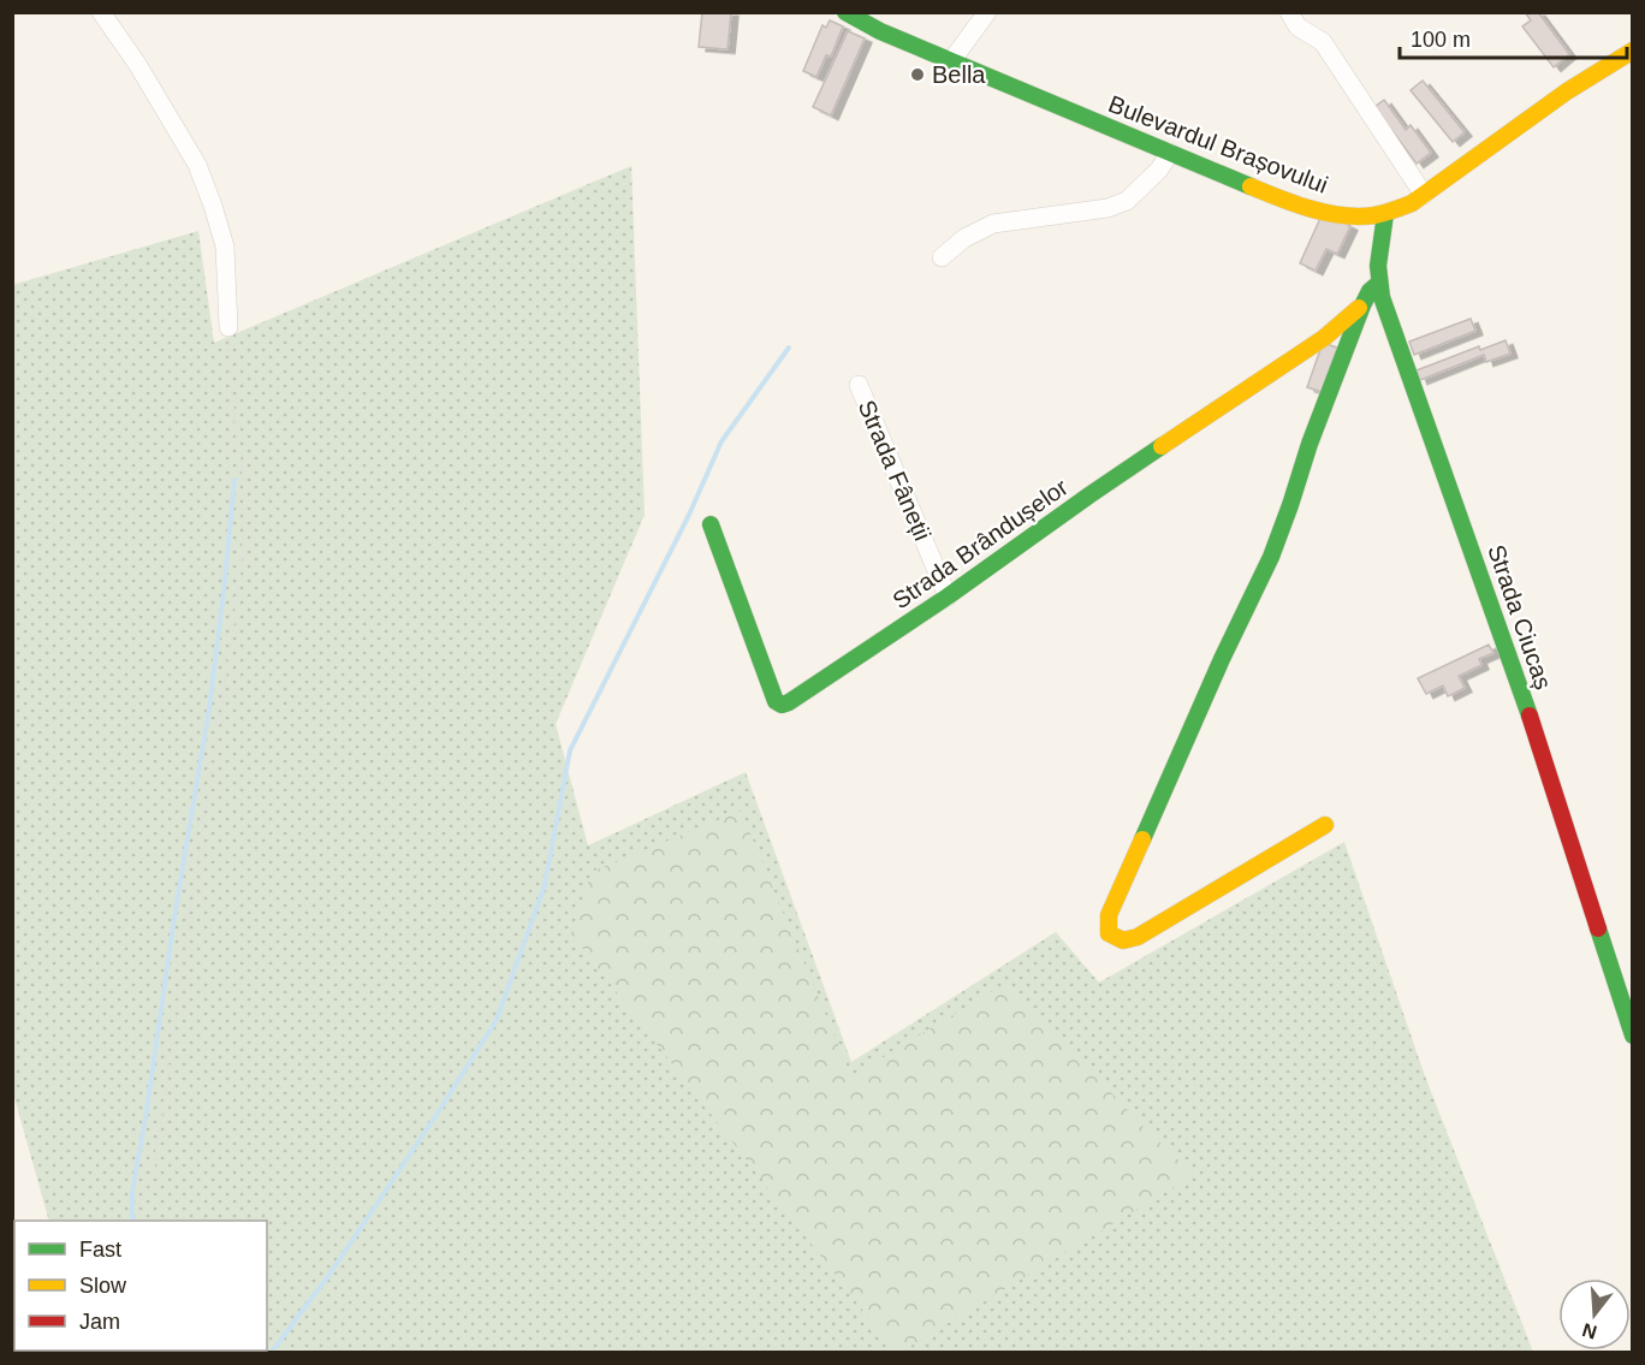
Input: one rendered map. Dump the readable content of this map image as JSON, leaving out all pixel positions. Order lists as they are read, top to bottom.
{
  "streets": {
    "street": [
      "Bulevardul Brașovului",
      "Strada Fâneții",
      "Strada Brândușelor",
      "Strada Ciucaș"
    ]
  },
  "crossings": [
    ["Bulevardul Brașovului", "Strada Ciucaș"],
    ["Strada Fâneții", "Strada Brândușelor"],
    ["Strada Brândușelor", "Strada Ciucaș"]
  ],
  "places": ["Bella"],
  "legend": ["Fast", "Slow", "Jam"],
  "scale_bar": "100 m",
  "north": "bottom"
}
